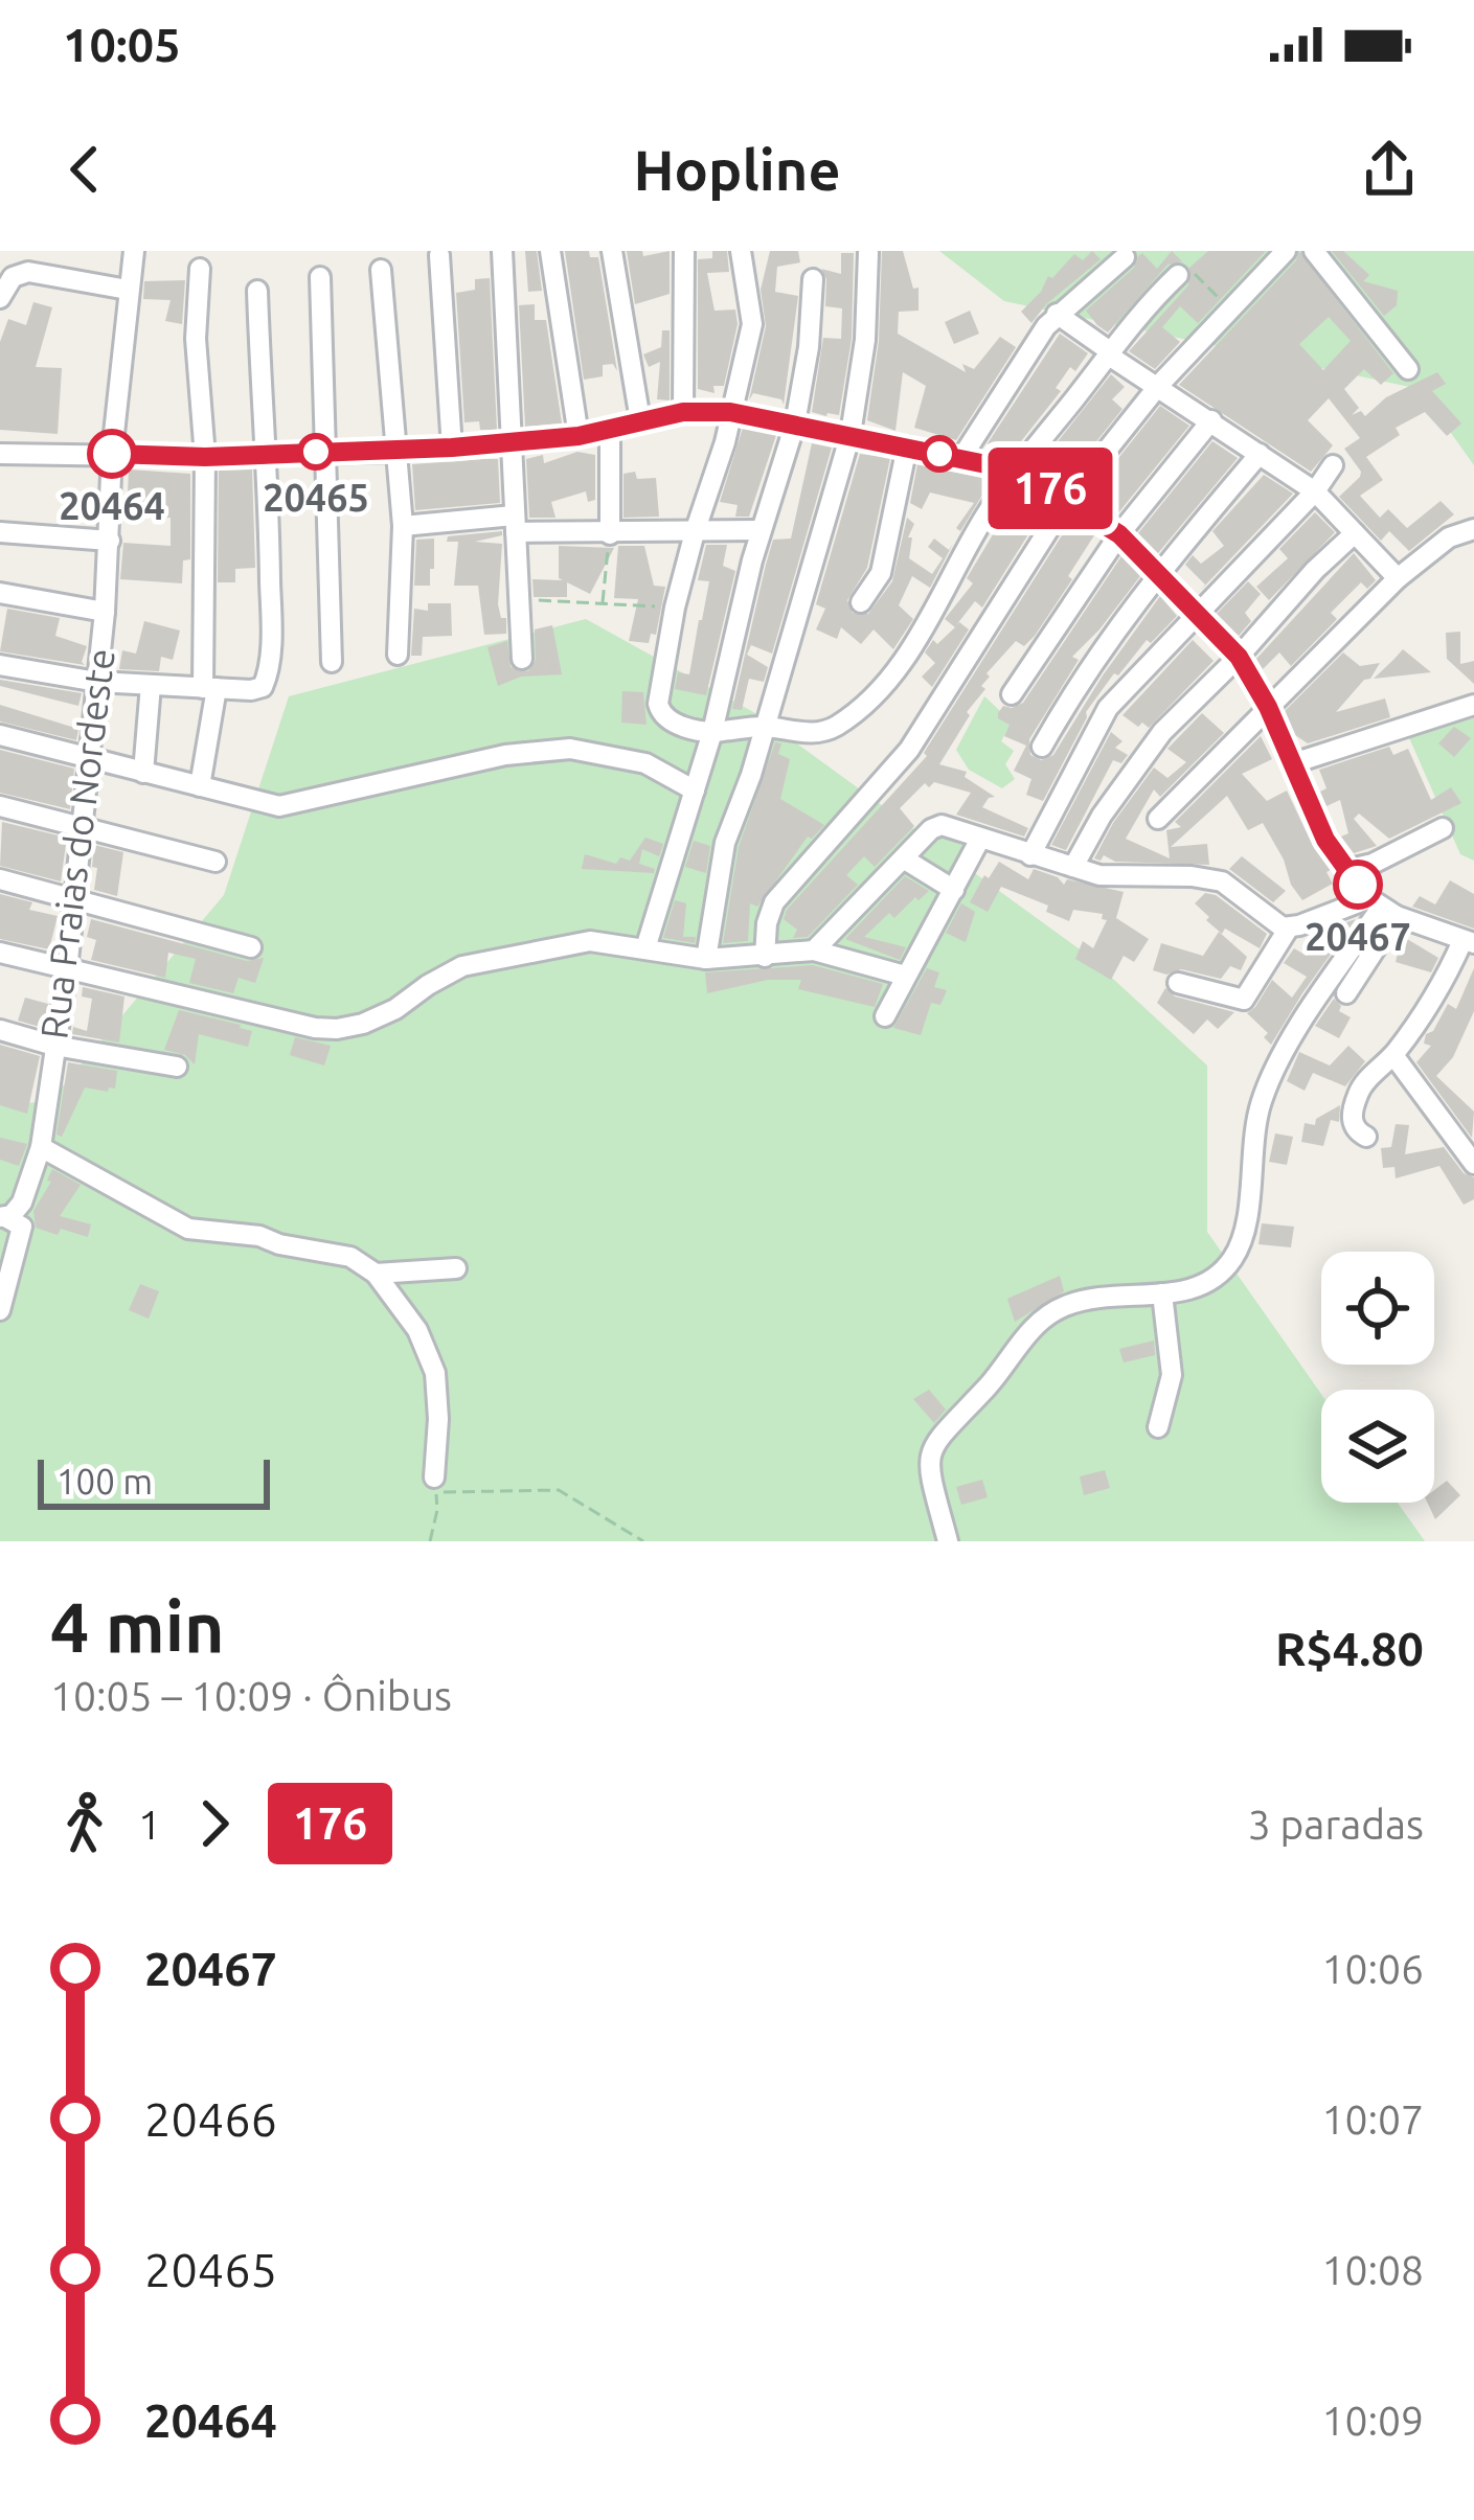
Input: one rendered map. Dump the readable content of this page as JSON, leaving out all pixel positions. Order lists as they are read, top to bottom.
{
  "streets": {
    "street": ["Rua Praias do Nordeste"]
  },
  "places": ["20465", "20464", "20467"],
  "lines": ["bus line 176"],
  "scale_bar": "100 m",
  "page": {
    "status": "10:05",
    "header": "Hopline",
    "on_map": "176",
    "scale": "100 m",
    "heading": ["4 min", "10:05 – 10:09 · Ônibus", "R$4.80"],
    "legs": ["1", "176", "3 paradas"],
    "list": [
      {
        "name": "20467",
        "value": "10:06"
      },
      {
        "name": "20466",
        "value": "10:07"
      },
      {
        "name": "20465",
        "value": "10:08"
      },
      {
        "name": "20464",
        "value": "10:09"
      }
    ]
  }
}
